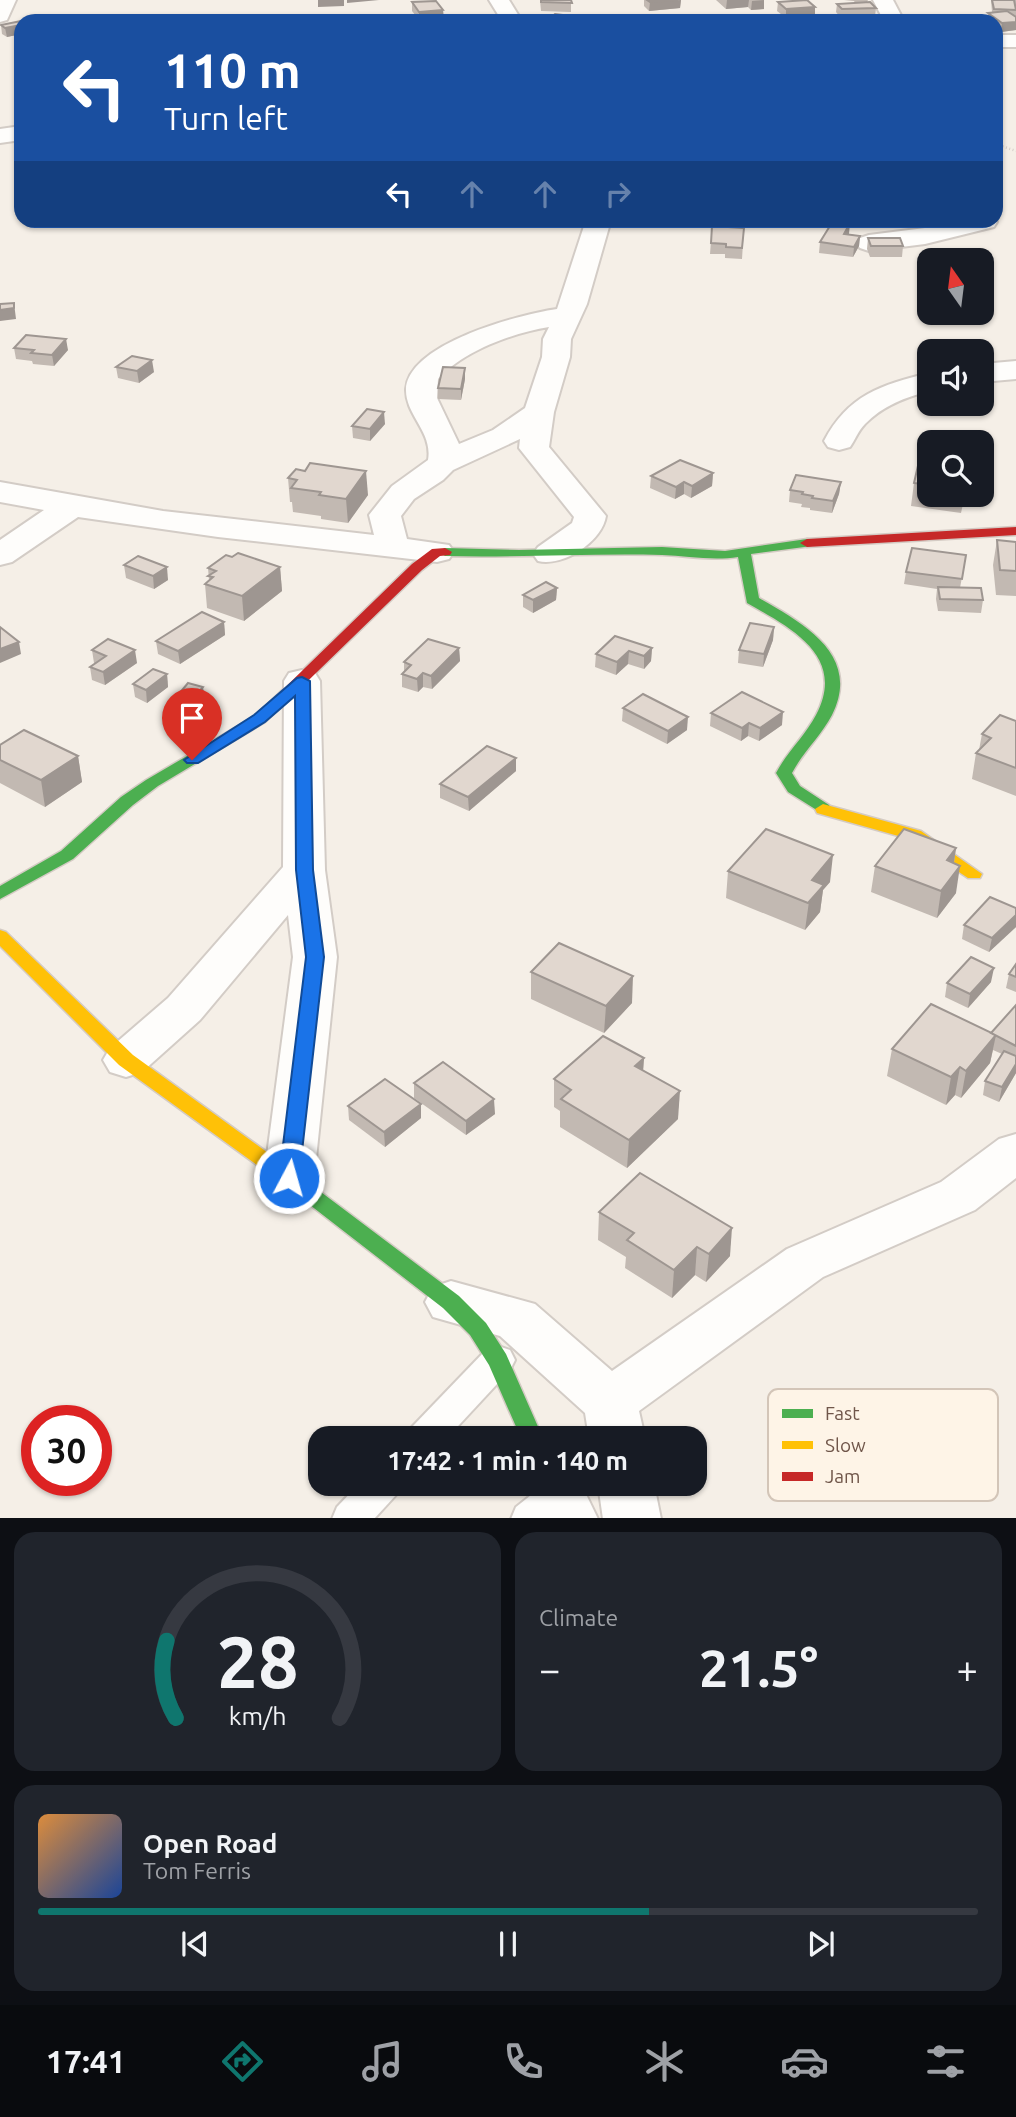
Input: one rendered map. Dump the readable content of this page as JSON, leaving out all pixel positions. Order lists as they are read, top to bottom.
{
  "legend": ["Fast", "Slow", "Jam"],
  "north": "top",
  "page": {
    "turn": ["110 m", "Turn left"],
    "limit": "30",
    "trip": "17:42 · 1 min · 140 m",
    "tile": "Climate",
    "heat": ["−", "21.5°", "+"],
    "song": ["Open Road", "Tom Ferris"],
    "tabs": "17:41",
    "gauge": ["28", "km/h"]
  }
}
